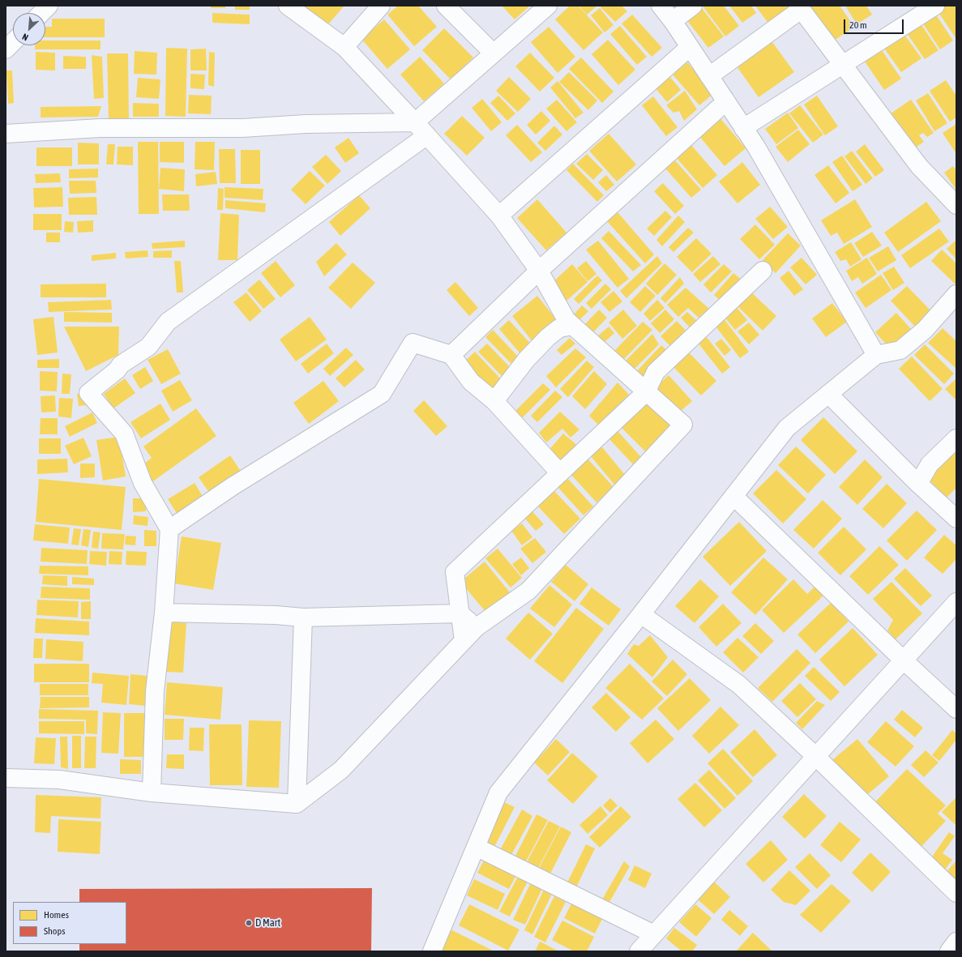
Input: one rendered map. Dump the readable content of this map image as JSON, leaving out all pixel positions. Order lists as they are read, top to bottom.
{
  "places": ["D Mart"],
  "legend": ["Homes", "Shops"],
  "scale_bar": "20 m",
  "north": "bottom left"
}
